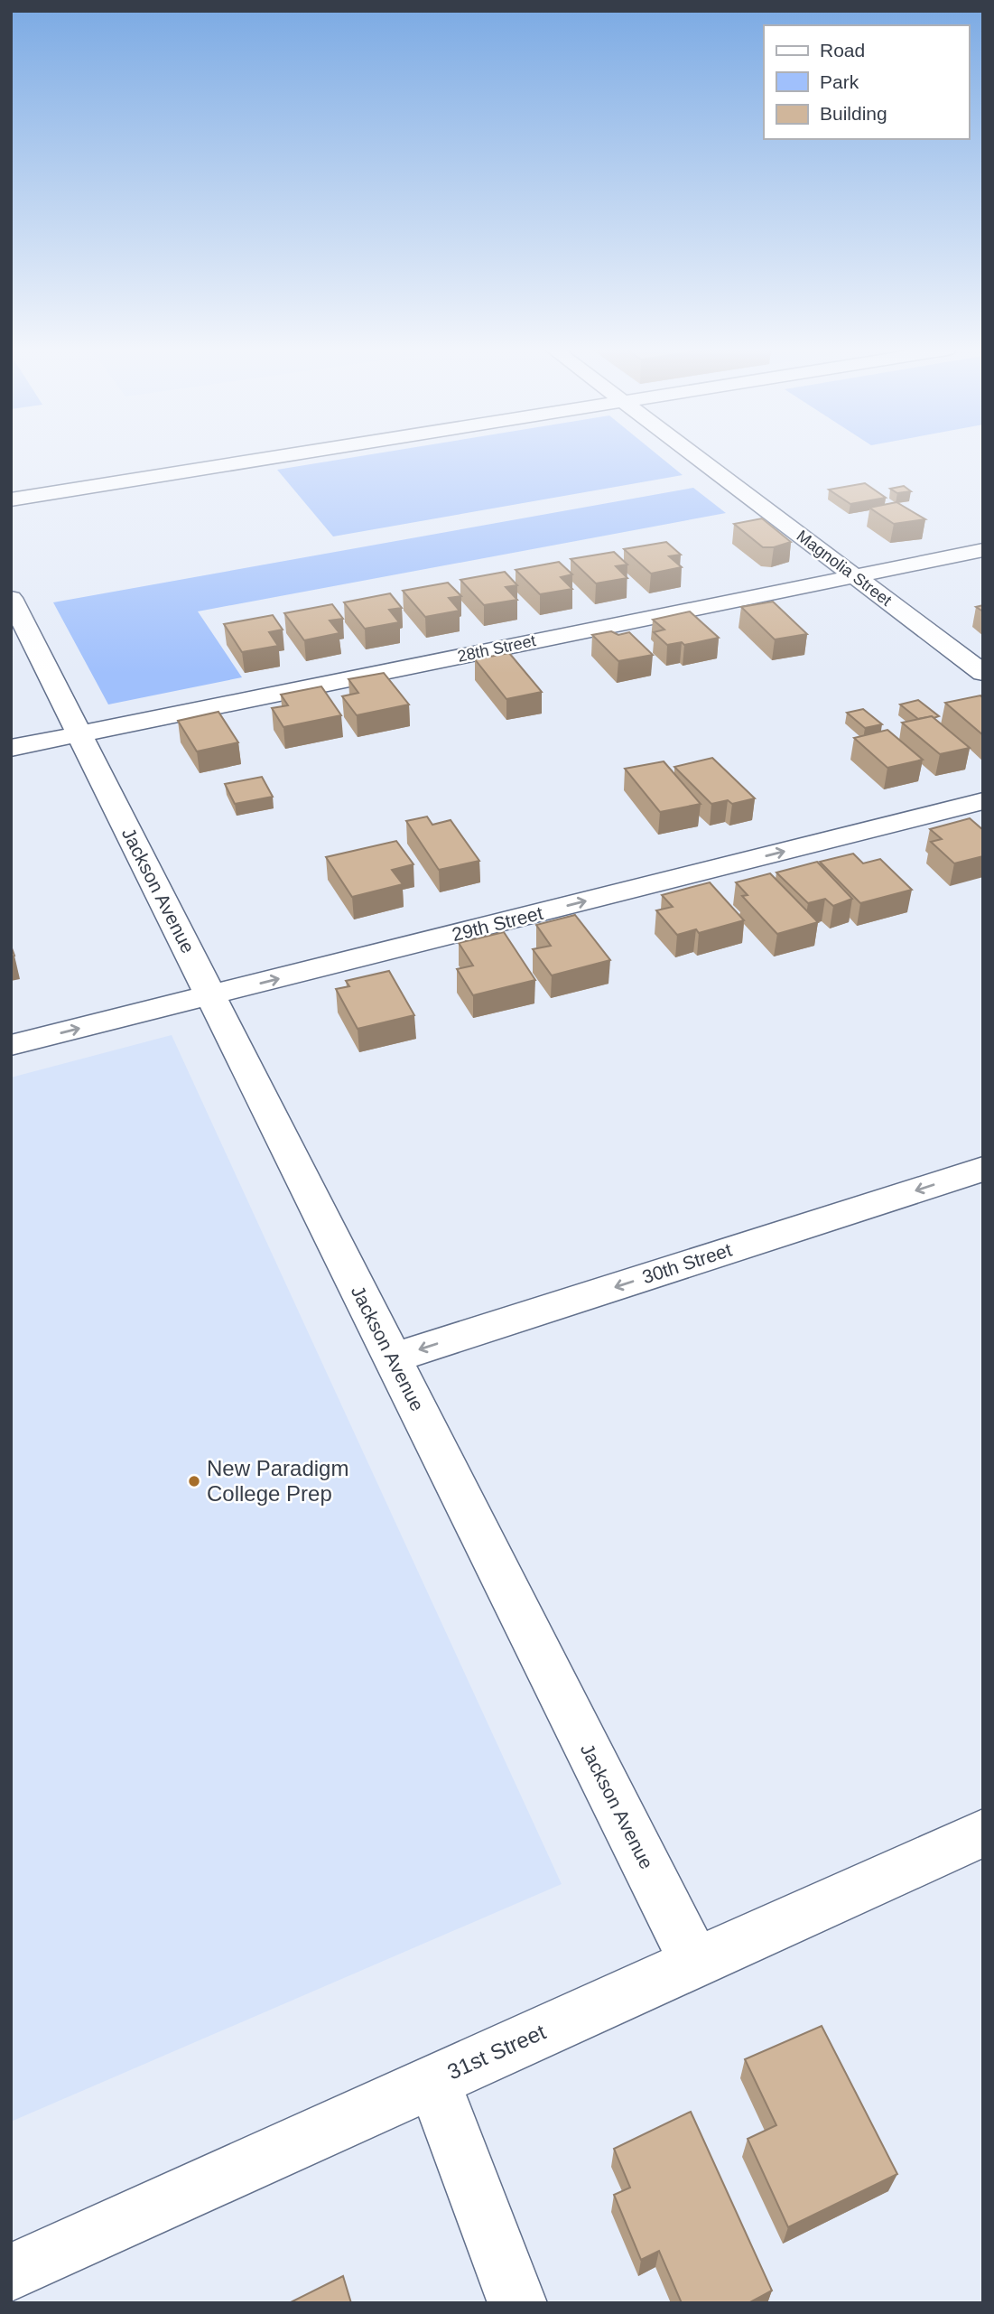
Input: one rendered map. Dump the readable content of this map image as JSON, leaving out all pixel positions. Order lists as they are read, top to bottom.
{
  "streets": {
    "street": [
      "Magnolia Street",
      "28th Street",
      "Jackson Avenue",
      "29th Street",
      "30th Street",
      "31st Street"
    ]
  },
  "crossings": [
    ["Magnolia Street", "28th Street"],
    ["28th Street", "Jackson Avenue"],
    ["Jackson Avenue", "29th Street"],
    ["Jackson Avenue", "30th Street"],
    ["Jackson Avenue", "31st Street"]
  ],
  "one_way": ["29th Street", "30th Street"],
  "places": ["New Paradigm College Prep"],
  "legend": ["Road", "Park", "Building"]
}
